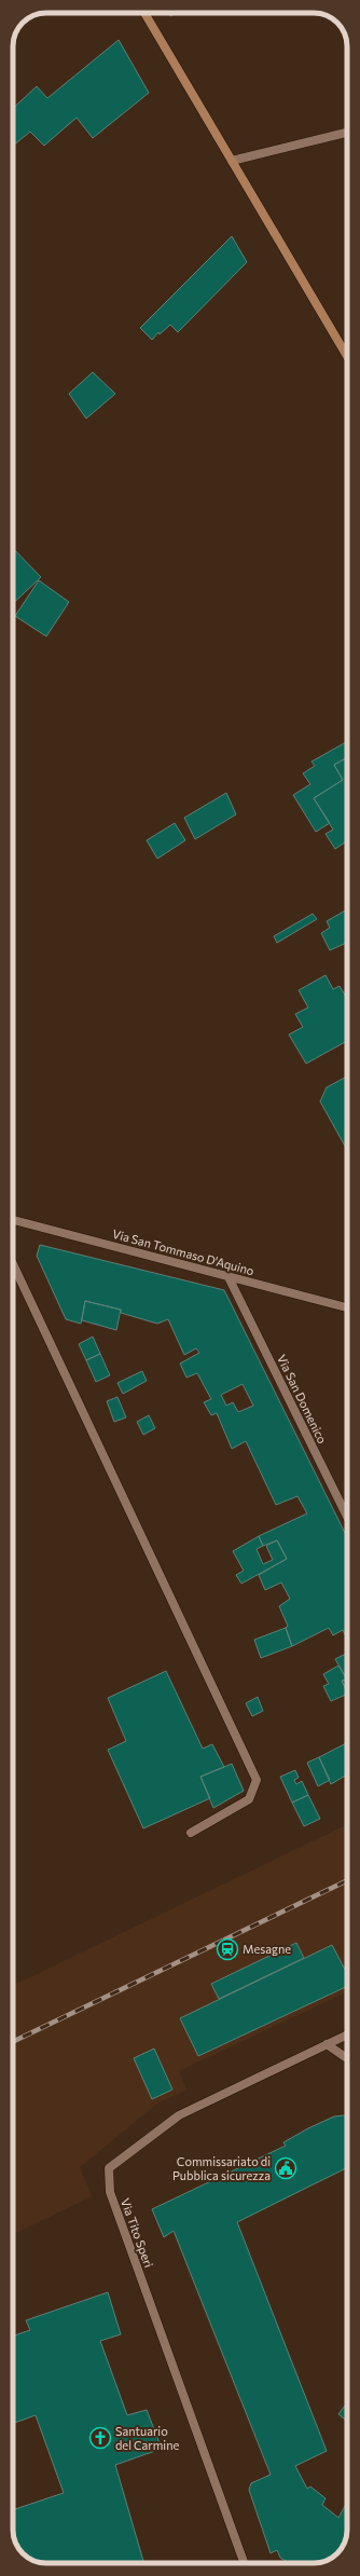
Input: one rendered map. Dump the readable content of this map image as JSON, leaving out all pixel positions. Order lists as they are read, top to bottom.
{
  "streets": {
    "street": ["Via San Tommaso D'Aquino", "Via San Domenico", "Via Tito Speri"]
  },
  "crossings": [
    ["Via San Tommaso D'Aquino", "Via San Domenico"]
  ],
  "places": {
    "station": ["Mesagne"],
    "public building": ["Commissariato di Pubblica sicurezza"],
    "church": ["Santuario del Carmine"]
  }
}
